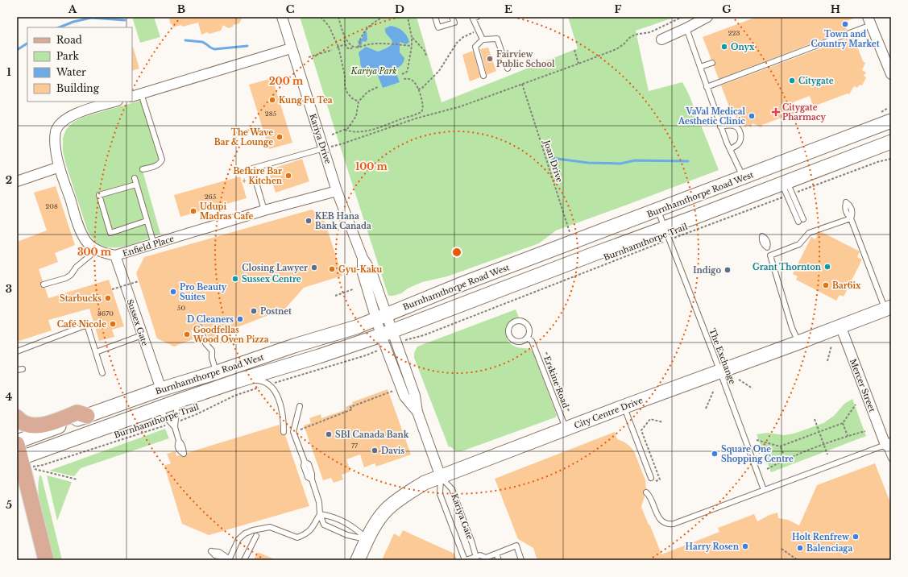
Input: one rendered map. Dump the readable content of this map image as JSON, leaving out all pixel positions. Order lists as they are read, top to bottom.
{
  "streets": {
    "main road": ["Burnhamthorpe Road West", "City Centre Drive"],
    "street": [
      "Kariya Drive",
      "Enfield Place",
      "Sussex Gate",
      "Mercer Street",
      "Kariya Gate"
    ],
    "lane": ["The Exchange", "Erskine Road"],
    "path": ["Joan Drive", "Burnhamthorpe Trail"]
  },
  "crossings": [
    ["Kariya Drive", "Burnhamthorpe Road West"],
    ["Kariya Drive", "Enfield Place"],
    ["Kariya Drive", "Kariya Gate"],
    ["Joan Drive", "Burnhamthorpe Road West"],
    ["Burnhamthorpe Road West", "Burnhamthorpe Trail"],
    ["Burnhamthorpe Road West", "Sussex Gate"],
    ["Burnhamthorpe Road West", "The Exchange"],
    ["Burnhamthorpe Road West", "Kariya Gate"],
    ["Burnhamthorpe Trail", "The Exchange"],
    ["Enfield Place", "Sussex Gate"],
    ["The Exchange", "City Centre Drive"],
    ["Erskine Road", "City Centre Drive"],
    ["Mercer Street", "City Centre Drive"],
    ["City Centre Drive", "Kariya Gate"]
  ],
  "parks": ["Kariya Park"],
  "places": {
    "other": [
      "Town and Country Market",
      "Onyx",
      "Fairview Public School",
      "Citygate",
      "Kung Fu Tea",
      "VaVal Medical Aesthetic Clinic",
      "The Wave Bar & Lounge",
      "Befkire Bar + Kitchen",
      "Udupi Madras Cafe",
      "KEB Hana Bank Canada",
      "Grant Thornton",
      "Closing Lawyer",
      "Gyu-Kaku",
      "Indigo",
      "Sussex Centre",
      "Bar6ix",
      "Pro Beauty Suites",
      "Starbucks",
      "Postnet",
      "D Cleaners",
      "Café Nicole",
      "Goodfellas Wood Oven Pizza",
      "SBI Canada Bank",
      "Davis",
      "Square One Shopping Centre",
      "Holt Renfrew",
      "Harry Rosen",
      "Balenciaga"
    ],
    "health": ["Citygate Pharmacy"]
  },
  "house_numbers": [
    "223",
    "285",
    "265",
    "208",
    "50",
    "3670",
    "77"
  ],
  "legend": [
    "Road",
    "Park",
    "Water",
    "Building"
  ],
  "grid": {
    "columns": [
      "A",
      "B",
      "C",
      "D",
      "E",
      "F",
      "G",
      "H"
    ],
    "rows": [
      "1",
      "2",
      "3",
      "4",
      "5"
    ]
  },
  "rings": ["200 m", "100 m", "300 m"]
}
